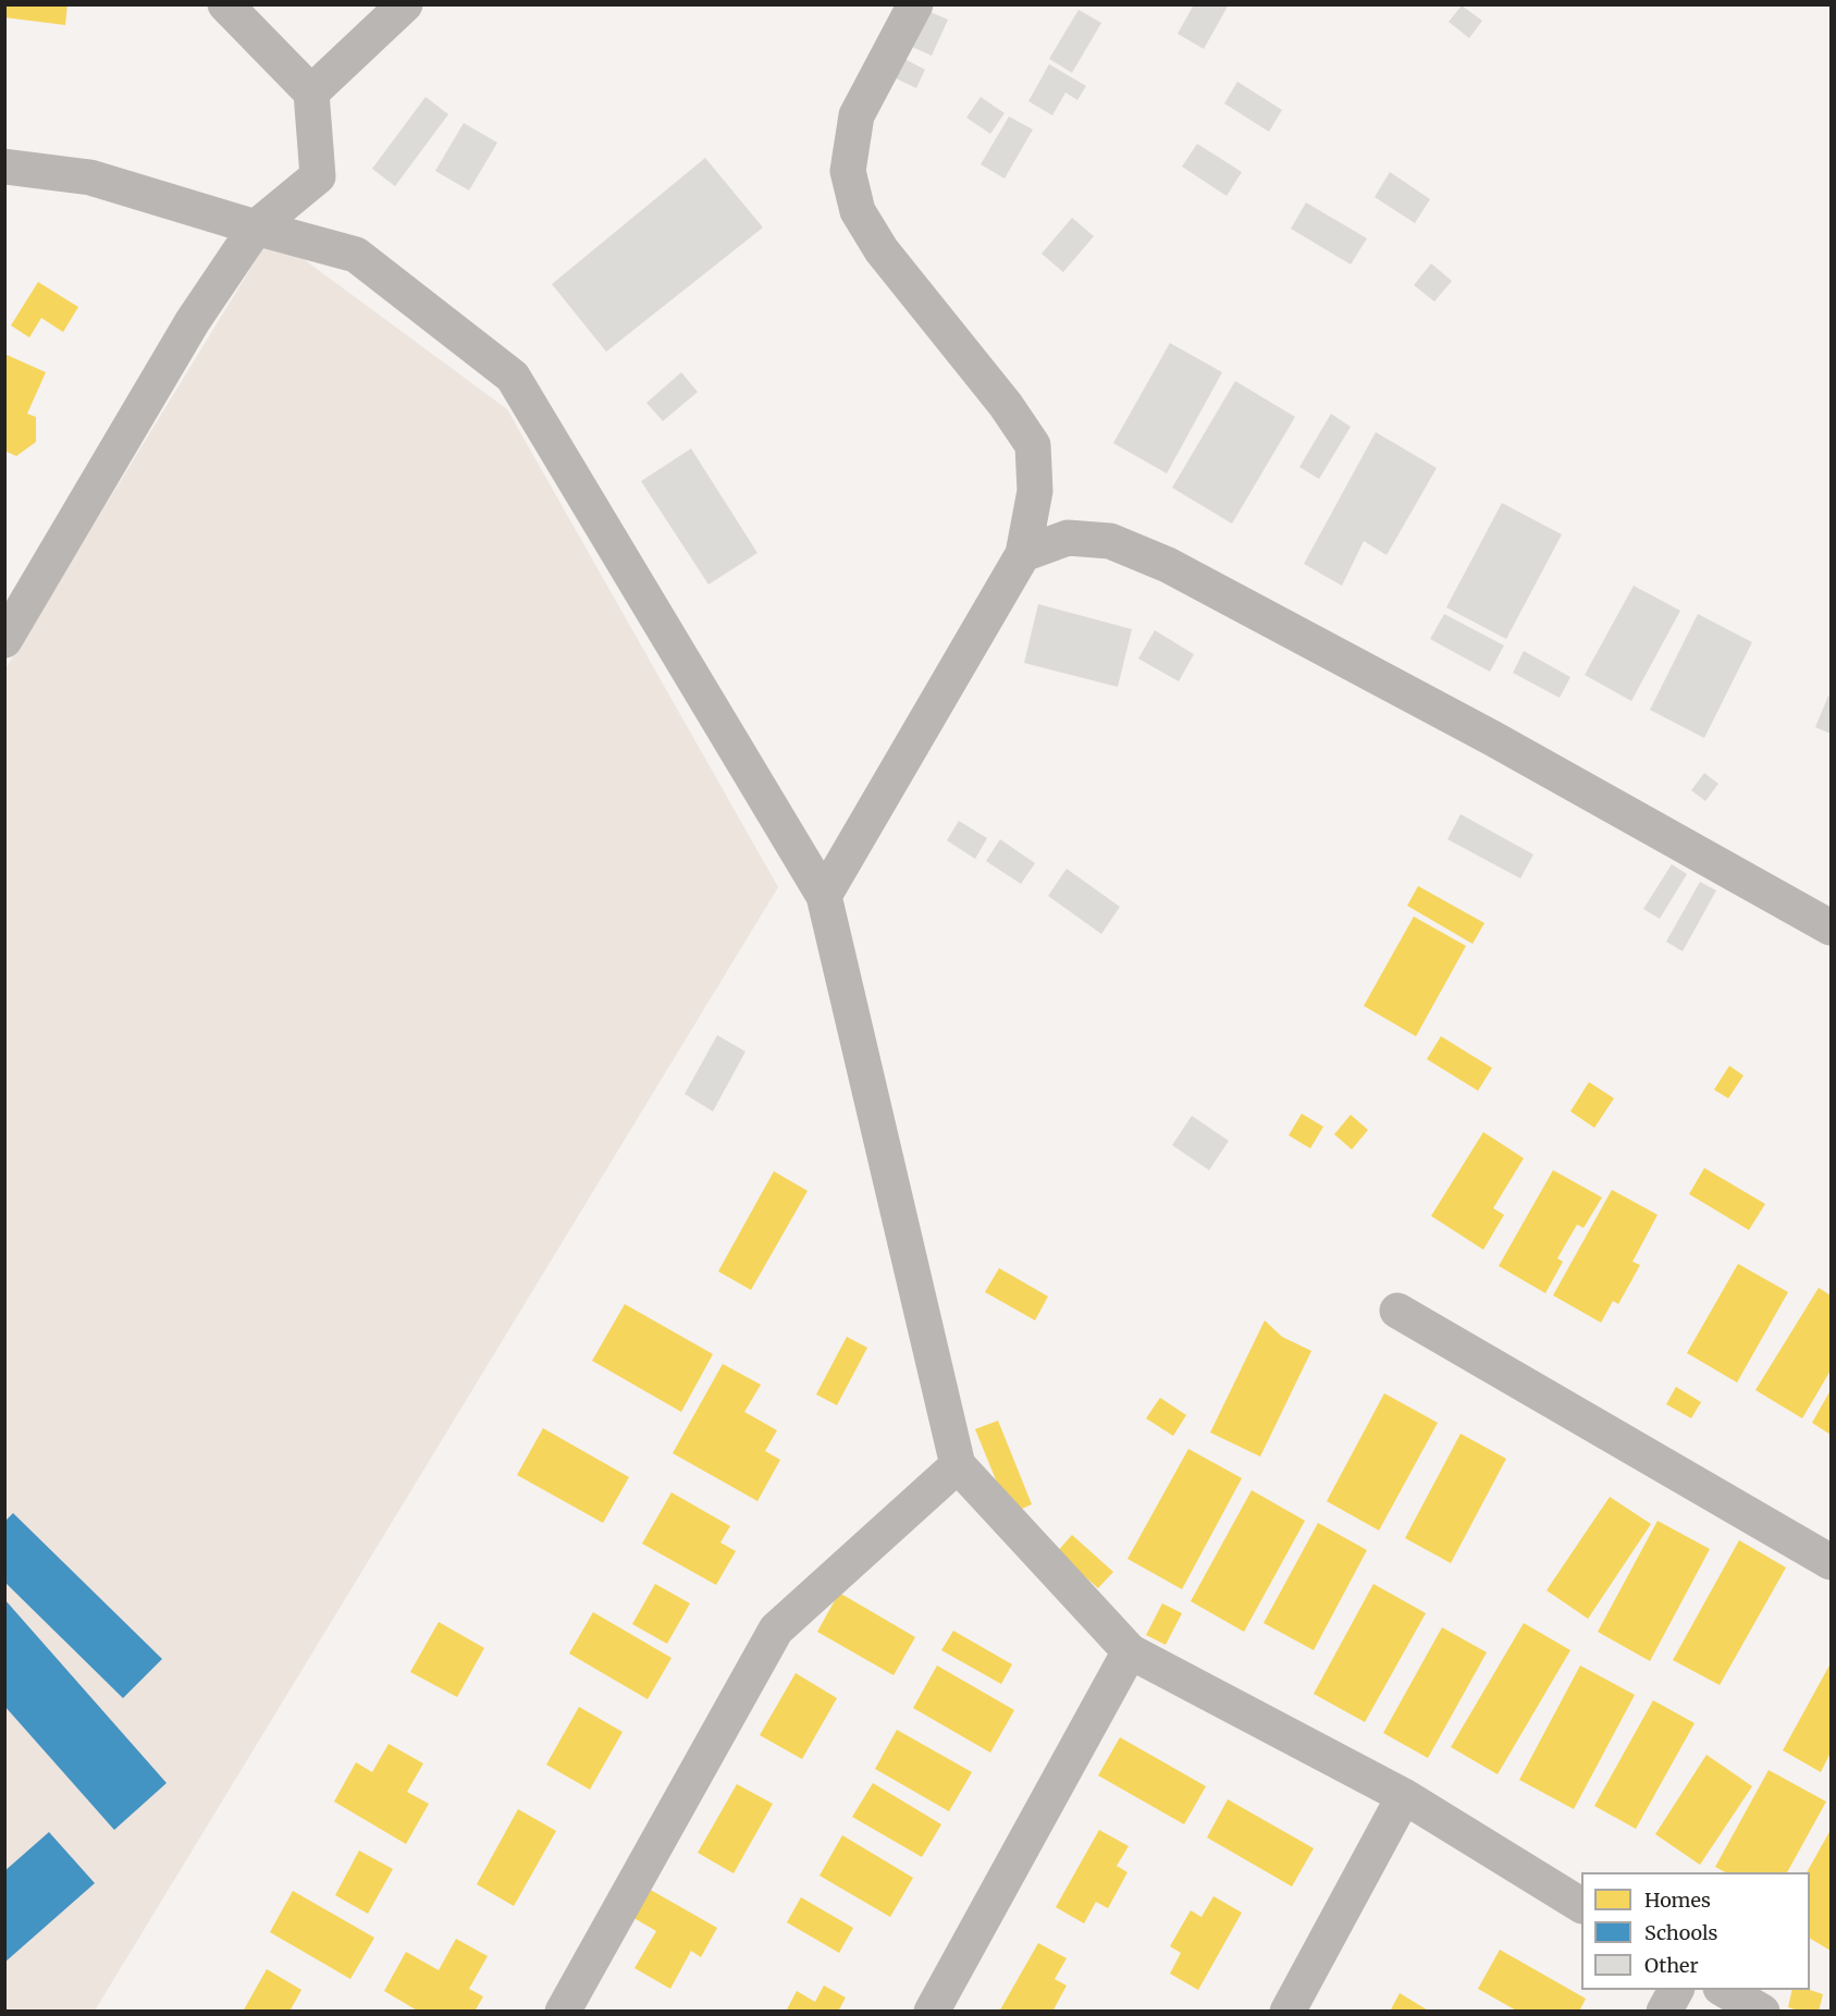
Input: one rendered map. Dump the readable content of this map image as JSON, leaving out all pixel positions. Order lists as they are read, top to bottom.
{
  "legend": ["Homes", "Schools", "Other"]
}
